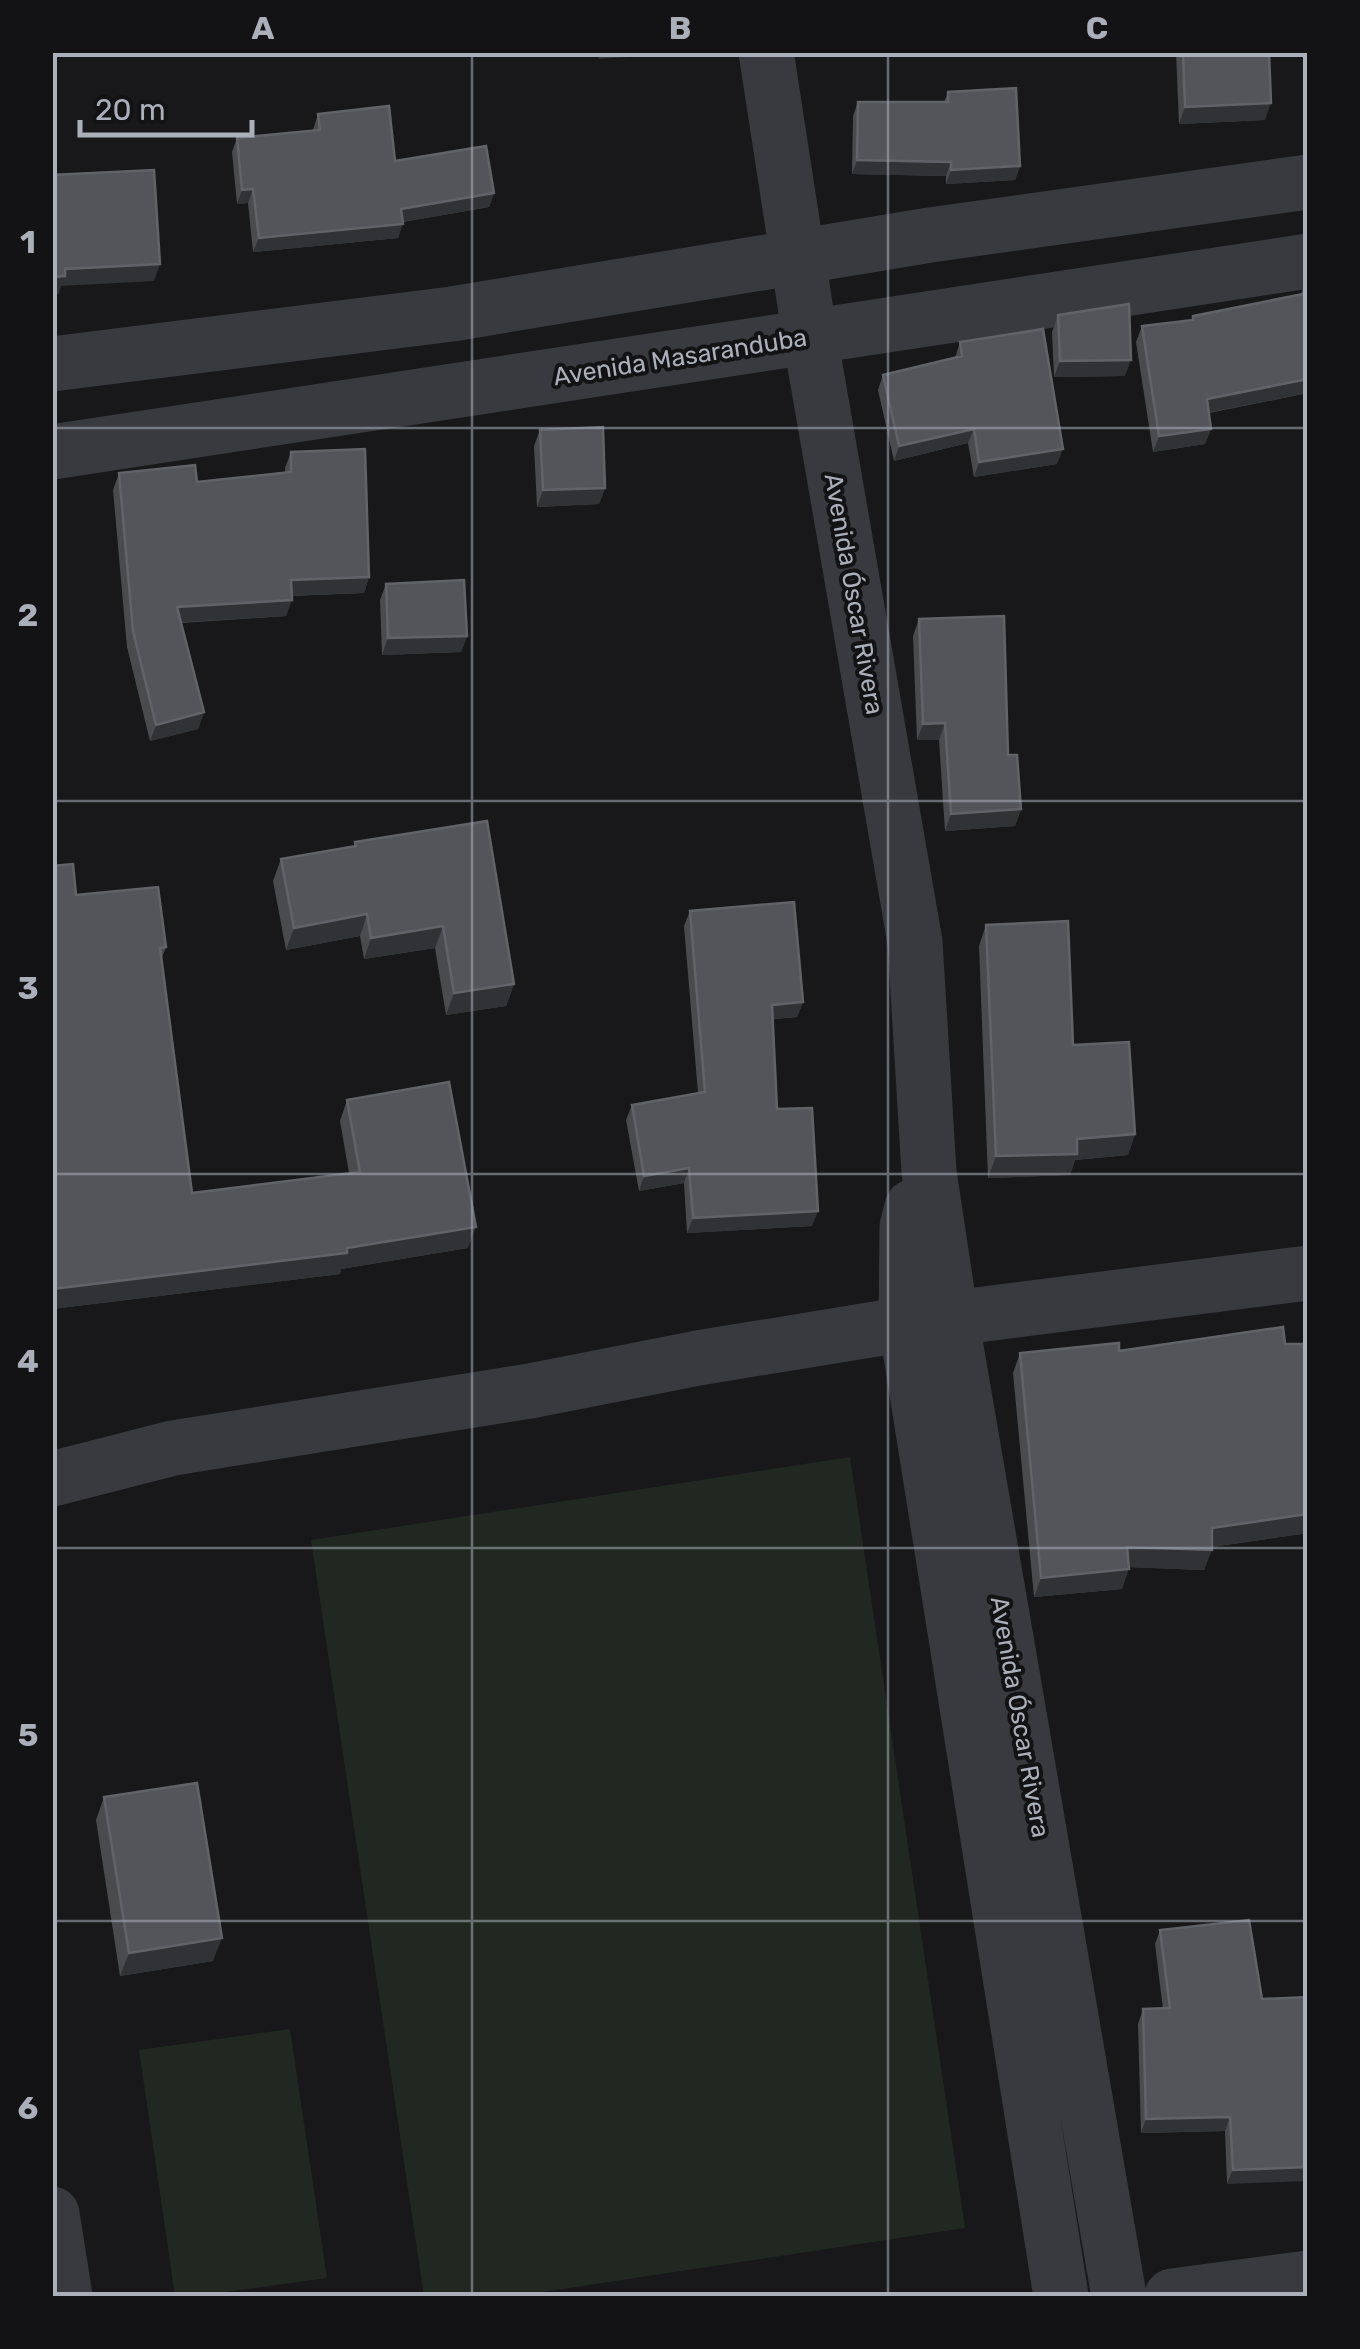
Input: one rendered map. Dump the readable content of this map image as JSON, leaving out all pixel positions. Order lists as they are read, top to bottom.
{
  "streets": {
    "street": ["Avenida Masaranduba", "Avenida Óscar Rivera"]
  },
  "crossings": [
    ["Avenida Masaranduba", "Avenida Óscar Rivera"]
  ],
  "scale_bar": "20 m",
  "grid": {
    "columns": ["A", "B", "C"],
    "rows": [
      "1",
      "2",
      "3",
      "4",
      "5",
      "6"
    ]
  }
}
